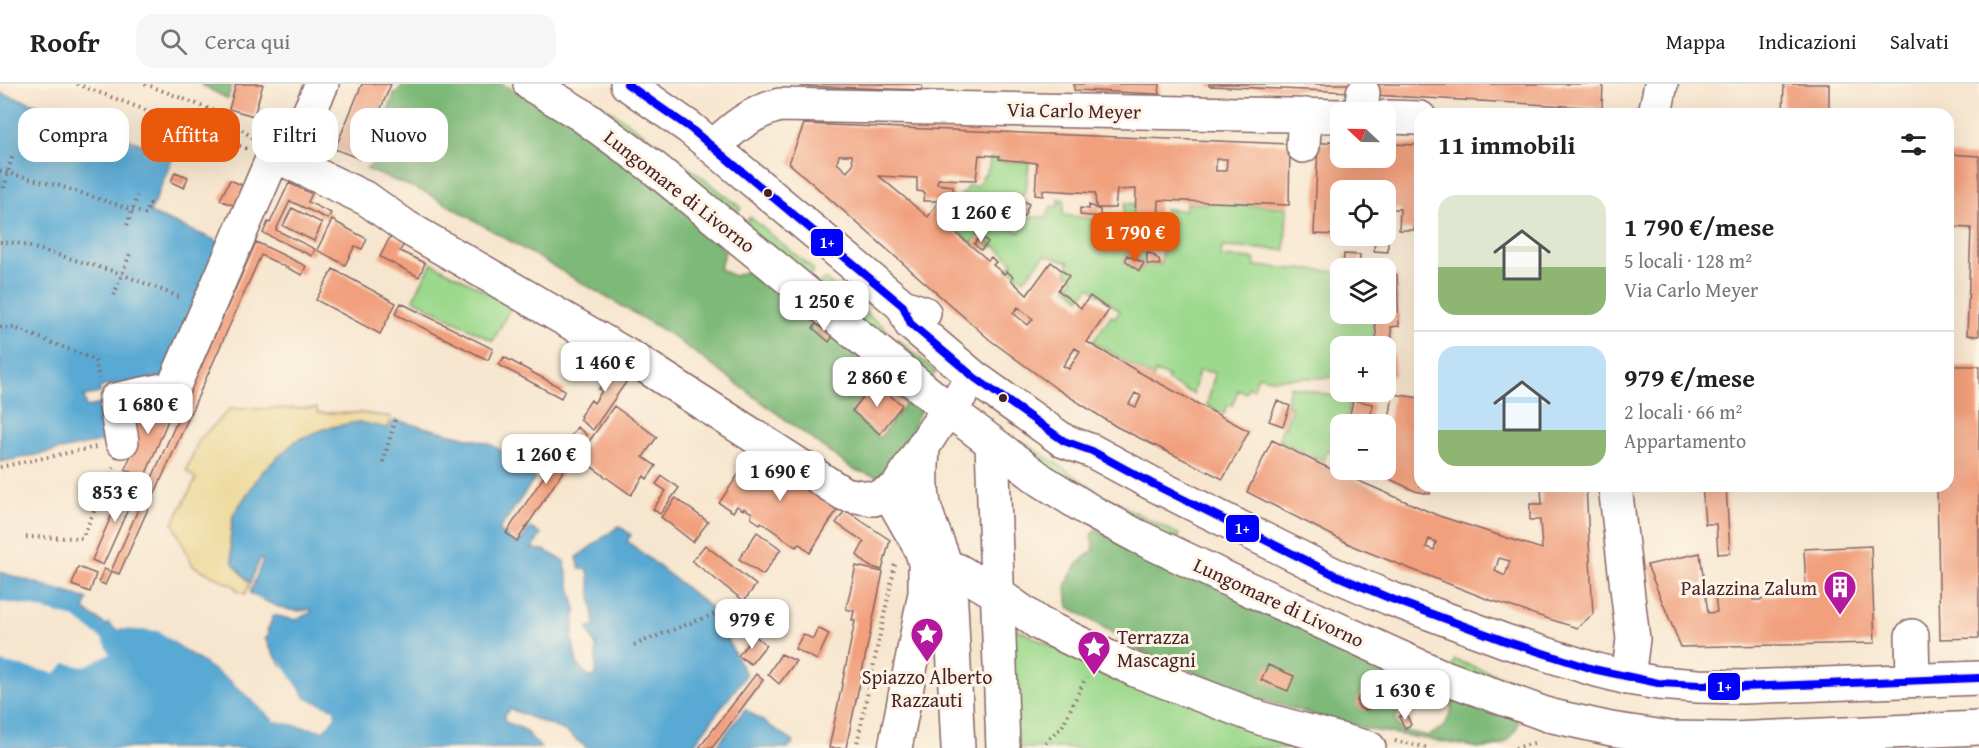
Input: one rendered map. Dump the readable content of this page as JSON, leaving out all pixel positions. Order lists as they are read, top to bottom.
{
  "streets": {
    "street": ["Via Carlo Meyer", "Lungomare di Livorno"]
  },
  "places": {
    "building": ["Palazzina Zalum"],
    "place": ["Spiazzo Alberto Razzauti", "Terrazza Mascagni"]
  },
  "lines": ["transit line 1+"],
  "north": "left",
  "page": {
    "header": "Roofr",
    "search": "Cerca qui",
    "nav": ["Mappa", "Indicazioni", "Salvati"],
    "map_buttons": ["+", "−"],
    "chip": [
      "Compra",
      "Affitta",
      "Filtri",
      "Nuovo"
    ],
    "heading": "11 immobili",
    "list": [
      {
        "name": "1 790 €/mese",
        "note": "5 locali · 128 m² · Via Carlo Meyer"
      },
      {
        "name": "979 €/mese",
        "note": "2 locali · 66 m² · Appartamento"
      }
    ],
    "price": [
      "1 260 €",
      "1 790 €",
      "1 250 €",
      "1 460 €",
      "2 860 €",
      "1 680 €",
      "1 260 €",
      "1 690 €",
      "853 €",
      "979 €",
      "1 630 €"
    ]
  }
}
